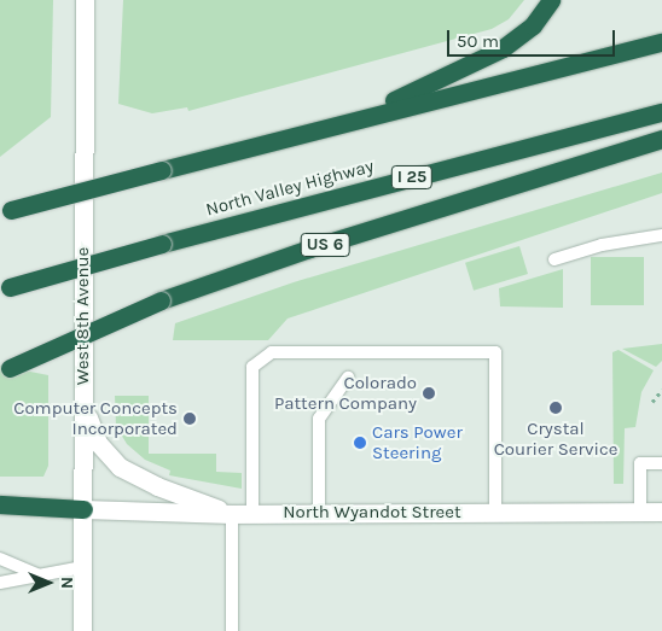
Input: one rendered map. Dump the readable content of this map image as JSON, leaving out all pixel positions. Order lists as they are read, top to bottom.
{
  "streets": {
    "highway": ["I 25", "North Valley Highway", "US 6"],
    "main road": ["West 8th Avenue", "North Wyandot Street"]
  },
  "crossings": [
    ["West 8th Avenue", "North Wyandot Street"]
  ],
  "places": [
    "Colorado Pattern Company",
    "Crystal Courier Service",
    "Computer Concepts Incorporated",
    "Cars Power Steering"
  ],
  "scale_bar": "50 m",
  "north": "right"
}
